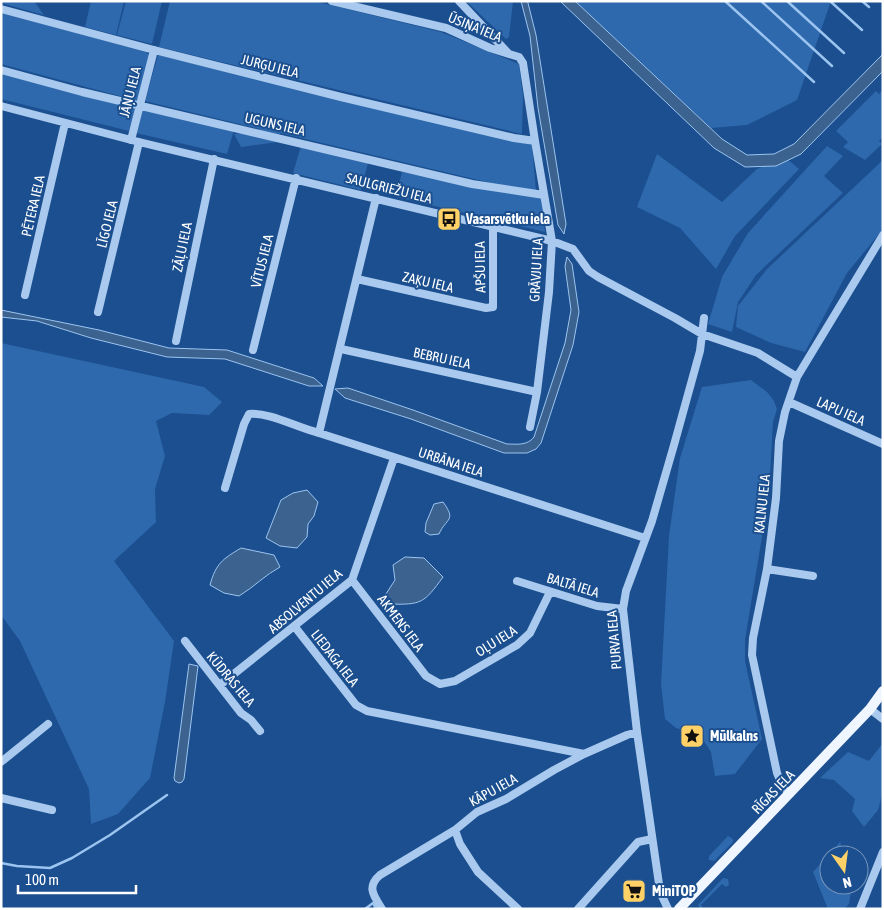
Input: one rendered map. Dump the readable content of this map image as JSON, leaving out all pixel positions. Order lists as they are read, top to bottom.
{
  "streets": {
    "main road": ["RĪGAS IELA"],
    "street": [
      "ŪSIŅA IELA",
      "JURĢU IELA",
      "JĀŅU IELA",
      "UGUNS IELA",
      "SAULGRIEŽU IELA",
      "PĒTERA IELA",
      "LĪGO IELA",
      "ZĀĻU IELA",
      "VĪTUS IELA",
      "APŠU IELA",
      "GRĀVJU IELA",
      "ZAĶU IELA",
      "BEBRU IELA",
      "LAPU IELA",
      "URBĀNA IELA",
      "KALNU IELA",
      "BALTĀ IELA",
      "ABSOLVENTU IELA",
      "AKMENS IELA",
      "PURVA IELA",
      "OĻU IELA",
      "LIEDAGA IELA",
      "KŪDRAS IELA",
      "KĀPU IELA"
    ]
  },
  "crossings": [
    ["ŪSIŅA IELA", "GRĀVJU IELA"],
    ["JURĢU IELA", "JĀŅU IELA"],
    ["JURĢU IELA", "GRĀVJU IELA"],
    ["JĀŅU IELA", "UGUNS IELA"],
    ["JĀŅU IELA", "SAULGRIEŽU IELA"],
    ["JĀŅU IELA", "LĪGO IELA"],
    ["UGUNS IELA", "GRĀVJU IELA"],
    ["SAULGRIEŽU IELA", "PĒTERA IELA"],
    ["SAULGRIEŽU IELA", "LĪGO IELA"],
    ["SAULGRIEŽU IELA", "ZĀĻU IELA"],
    ["SAULGRIEŽU IELA", "VĪTUS IELA"],
    ["SAULGRIEŽU IELA", "APŠU IELA"],
    ["SAULGRIEŽU IELA", "GRĀVJU IELA"],
    ["SAULGRIEŽU IELA", "KALNU IELA"],
    ["SAULGRIEŽU IELA", "PURVA IELA"],
    ["APŠU IELA", "ZAĶU IELA"],
    ["GRĀVJU IELA", "BEBRU IELA"],
    ["LAPU IELA", "KALNU IELA"],
    ["URBĀNA IELA", "ABSOLVENTU IELA"],
    ["URBĀNA IELA", "PURVA IELA"],
    ["KALNU IELA", "RĪGAS IELA"],
    ["BALTĀ IELA", "PURVA IELA"],
    ["BALTĀ IELA", "OĻU IELA"],
    ["ABSOLVENTU IELA", "AKMENS IELA"],
    ["ABSOLVENTU IELA", "LIEDAGA IELA"],
    ["ABSOLVENTU IELA", "KŪDRAS IELA"],
    ["AKMENS IELA", "OĻU IELA"],
    ["PURVA IELA", "KĀPU IELA"],
    ["LIEDAGA IELA", "KĀPU IELA"]
  ],
  "places": {
    "bus stop": ["Vasarsvētku iela"],
    "place": ["Mūlkalns"],
    "supermarket": ["MiniTOP"]
  },
  "scale_bar": "100 m",
  "north": "bottom"
}
